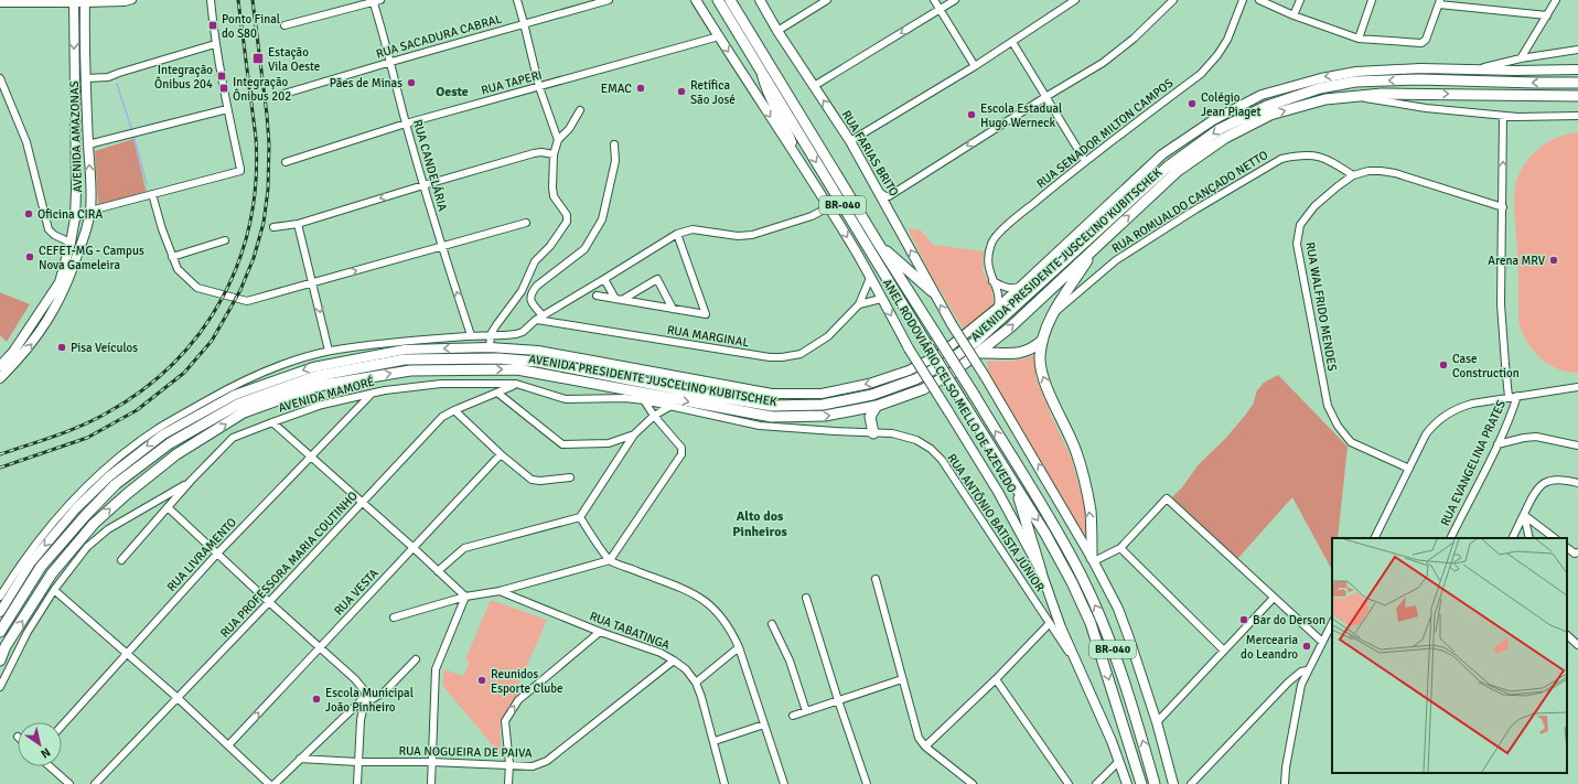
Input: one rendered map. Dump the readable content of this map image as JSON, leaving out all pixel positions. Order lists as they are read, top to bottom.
{
  "streets": {
    "highway": ["BR-040", "AVENIDA PRESIDENTE JUSCELINO KUBITSCHEK", "ANEL RODOVIÁRIO CELSO MELLO DE AZEVEDO"],
    "main road": ["AVENIDA AMAZONAS", "RUA FARIAS BRITO"],
    "street": [
      "RUA SACADURA CABRAL",
      "RUA TAPERI",
      "RUA SENADOR MILTON CAMPOS",
      "RUA CANDELÁRIA",
      "RUA ROMUALDO CANÇADO NETTO",
      "RUA WALFRIDO MENDES",
      "RUA MARGINAL",
      "AVENIDA MAMORÉ",
      "RUA EVANGELINA PRATES",
      "RUA ANTÔNIO BATISTA JÚNIOR",
      "RUA LIVRAMENTO",
      "RUA PROFESSORA MARIA COUTINHO",
      "RUA VESTA",
      "RUA TABATINGA",
      "RUA NOGUEIRA DE PAIVA"
    ]
  },
  "crossings": [
    ["RUA SACADURA CABRAL", "RUA CANDELÁRIA"],
    ["RUA TAPERI", "RUA CANDELÁRIA"],
    ["RUA TAPERI", "ANEL RODOVIÁRIO CELSO MELLO DE AZEVEDO"],
    ["RUA SENADOR MILTON CAMPOS", "AVENIDA PRESIDENTE JUSCELINO KUBITSCHEK"],
    ["RUA ROMUALDO CANÇADO NETTO", "RUA WALFRIDO MENDES"],
    ["RUA WALFRIDO MENDES", "RUA EVANGELINA PRATES"],
    ["RUA MARGINAL", "ANEL RODOVIÁRIO CELSO MELLO DE AZEVEDO"],
    ["ANEL RODOVIÁRIO CELSO MELLO DE AZEVEDO", "RUA ANTÔNIO BATISTA JÚNIOR"],
    ["AVENIDA MAMORÉ", "RUA ANTÔNIO BATISTA JÚNIOR"],
    ["AVENIDA MAMORÉ", "RUA LIVRAMENTO"],
    ["AVENIDA MAMORÉ", "RUA PROFESSORA MARIA COUTINHO"],
    ["RUA TABATINGA", "RUA NOGUEIRA DE PAIVA"]
  ],
  "one_way": ["RUA FARIAS BRITO"],
  "districts": ["Oeste", "Alto dos Pinheiros"],
  "places": {
    "transit": [
      "Ponto Final do S80",
      "Estação Vila Oeste",
      "Integração Ônibus 204",
      "Integração Ônibus 202"
    ],
    "other": [
      "Pães de Minas",
      "EMAC",
      "Retífica São José",
      "Colégio Jean Piaget",
      "Escola Estadual Hugo Werneck",
      "Oficina CIRA",
      "CEFET-MG - Campus Nova Gameleira",
      "Arena MRV",
      "Pisa Veículos",
      "Case Construction",
      "Bar do Derson",
      "Mercearia do Leandro",
      "Reunidos Esporte Clube",
      "Escola Municipal João Pinheiro"
    ]
  },
  "north": "bottom right"
}
